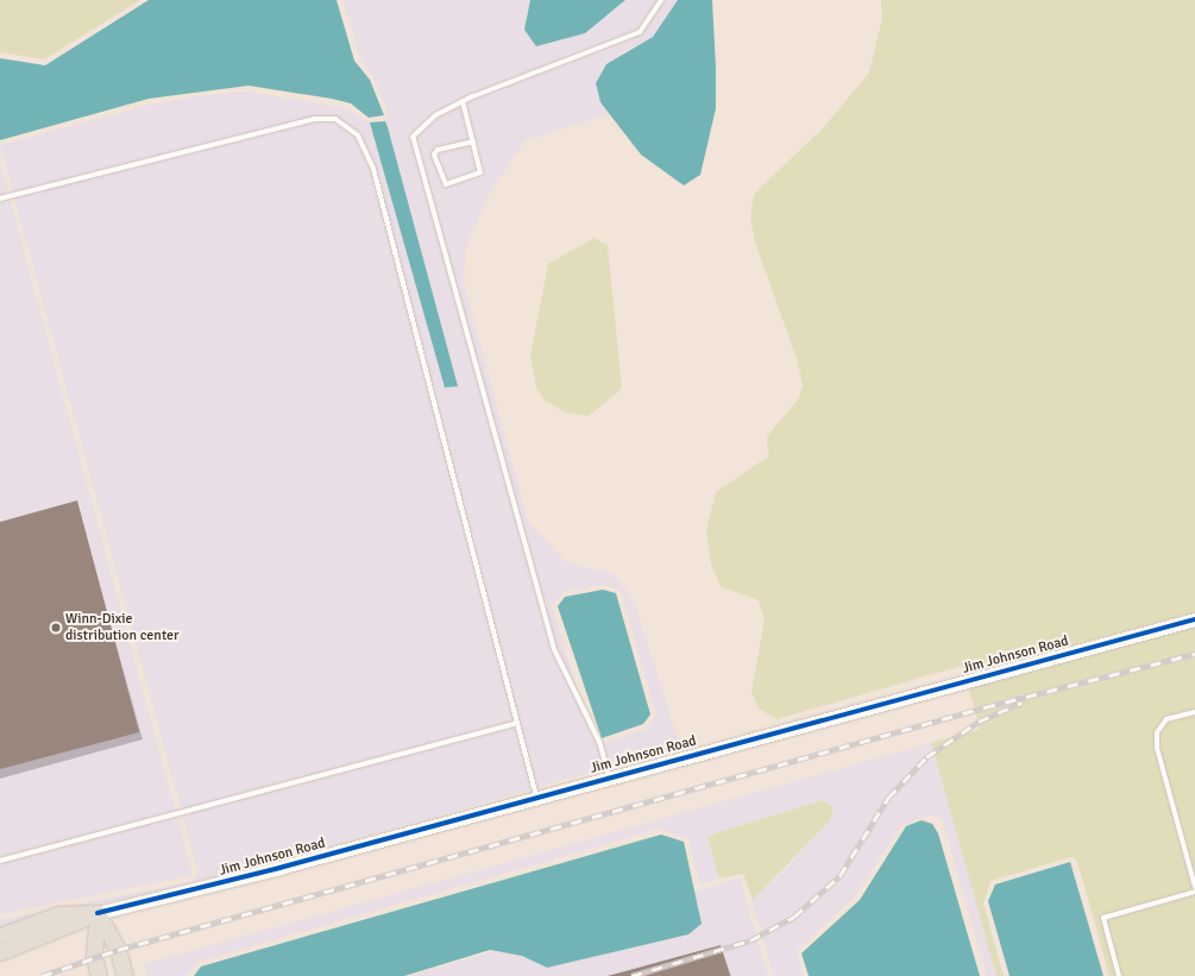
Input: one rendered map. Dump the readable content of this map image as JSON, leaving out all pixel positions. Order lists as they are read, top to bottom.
{
  "streets": {
    "main road": ["Jim Johnson Road"]
  },
  "places": ["Winn-Dixie distribution center"]
}
